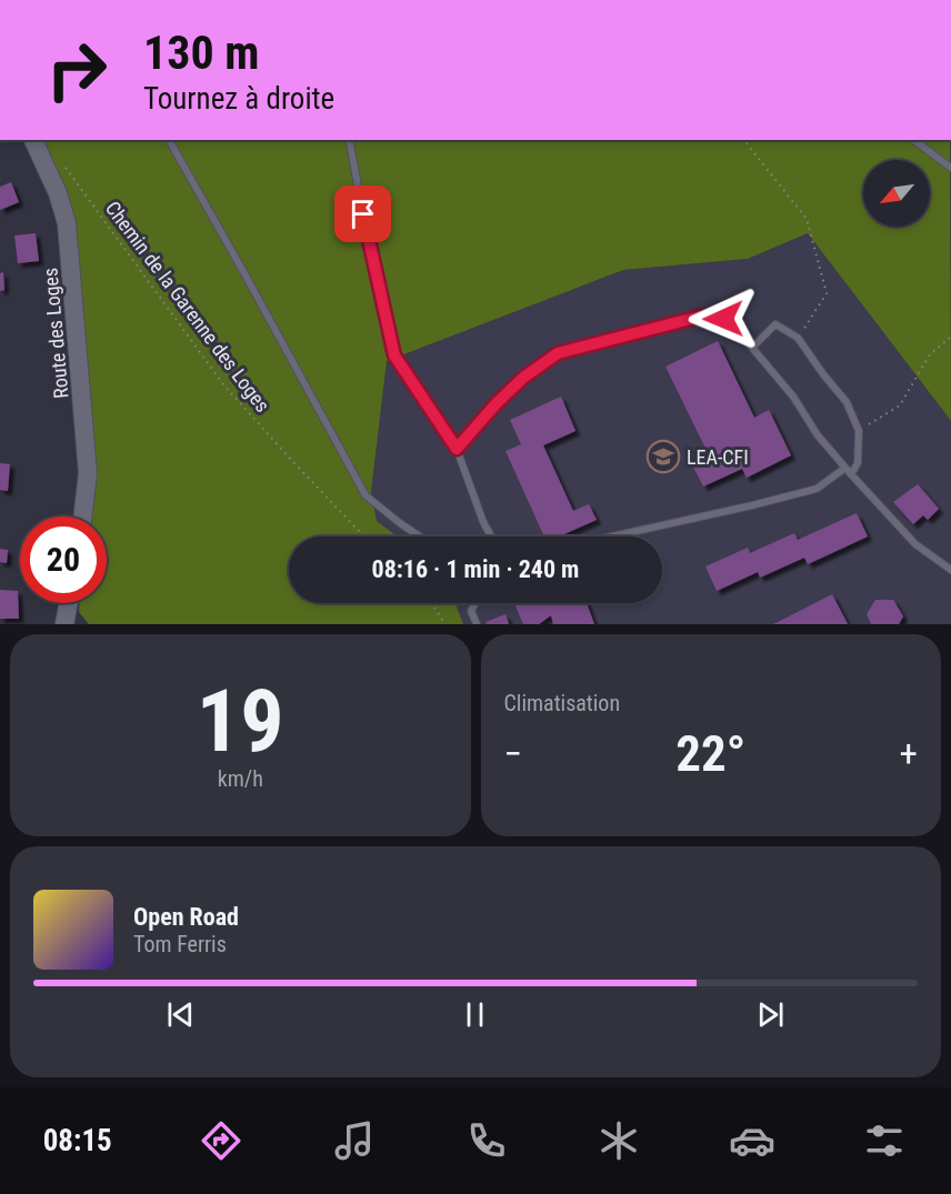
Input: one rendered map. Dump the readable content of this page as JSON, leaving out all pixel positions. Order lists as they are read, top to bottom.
{
  "streets": {
    "street": ["Route des Loges"],
    "path": ["Chemin de la Garenne des Loges"]
  },
  "places": {
    "school or university": ["LEA-CFI"]
  },
  "north": "bottom left",
  "page": {
    "turn": ["130 m", "Tournez à droite"],
    "limit": "20",
    "trip": "08:16 · 1 min · 240 m",
    "tile": [
      ["19", "km/h"],
      "Climatisation"
    ],
    "heat": ["−", "22°", "+"],
    "song": ["Open Road", "Tom Ferris"],
    "tabs": "08:15"
  }
}
